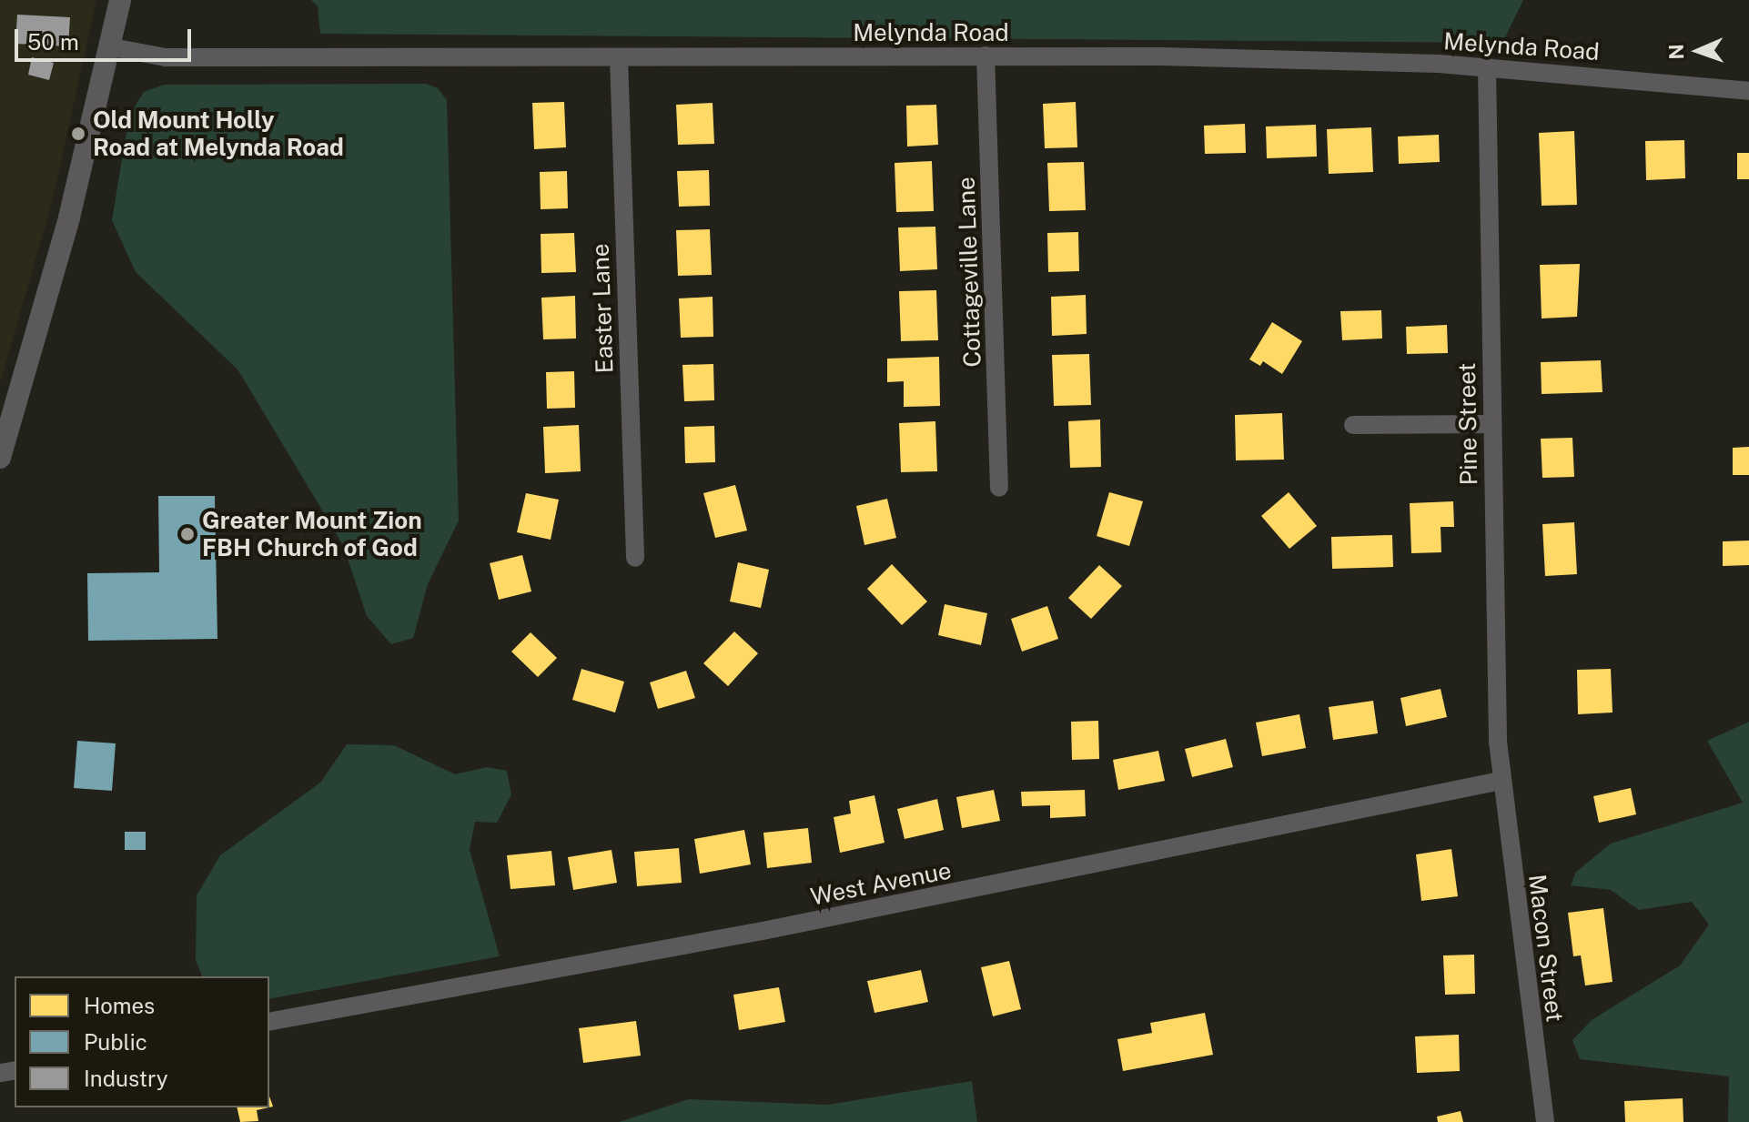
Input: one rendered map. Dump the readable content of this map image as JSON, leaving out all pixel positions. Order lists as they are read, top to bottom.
{
  "streets": {
    "street": [
      "Melynda Road",
      "Cottageville Lane",
      "Easter Lane",
      "Pine Street",
      "West Avenue",
      "Macon Street"
    ]
  },
  "crossings": [
    ["Melynda Road", "Cottageville Lane"],
    ["Melynda Road", "Easter Lane"],
    ["Melynda Road", "Pine Street"],
    ["Pine Street", "West Avenue"],
    ["Pine Street", "Macon Street"],
    ["West Avenue", "Macon Street"]
  ],
  "places": ["Old Mount Holly Road at Melynda Road", "Greater Mount Zion FBH Church of God"],
  "legend": ["Homes", "Public", "Industry"],
  "scale_bar": "50 m",
  "north": "left"
}
